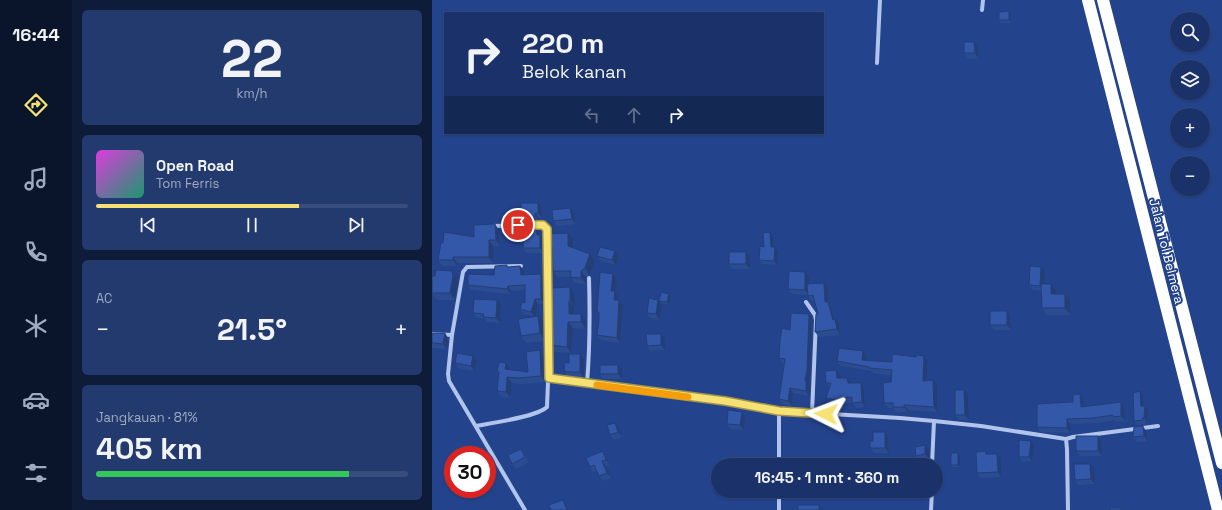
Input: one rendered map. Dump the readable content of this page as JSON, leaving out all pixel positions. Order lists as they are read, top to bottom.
{
  "streets": {
    "highway": ["Jalan Tol Belmera"]
  },
  "page": {
    "tabs": "16:44",
    "tile": [
      ["22", "km/h"],
      "AC",
      ["Jangkauan · 81%", "405 km"]
    ],
    "map_buttons": ["+", "−"],
    "turn": ["220 m", "Belok kanan"],
    "song": ["Open Road", "Tom Ferris"],
    "heat": ["−", "21.5°", "+"],
    "limit": "30",
    "trip": "16:45 · 1 mnt · 360 m"
  }
}
